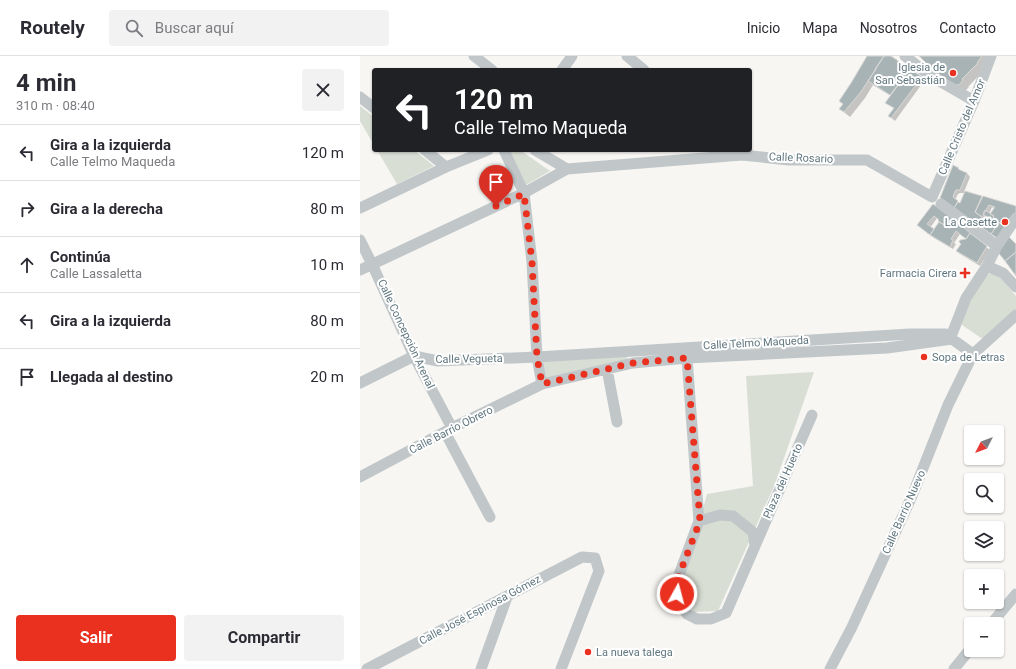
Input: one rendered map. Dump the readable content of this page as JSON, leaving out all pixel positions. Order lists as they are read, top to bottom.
{
  "streets": {
    "street": [
      "Calle Cristo del Amor",
      "Calle Rosario",
      "Calle Concepción Arenal",
      "Calle Telmo Maqueda",
      "Calle Vegueta",
      "Calle Barrio Obrero",
      "Plaza del Huerto",
      "Calle Barrio Nuevo",
      "Calle José Espinosa Gómez"
    ]
  },
  "crossings": [
    ["Calle Cristo del Amor", "Calle Rosario"],
    ["Calle Rosario", "Calle Concepción Arenal"],
    ["Calle Concepción Arenal", "Calle Vegueta"],
    ["Calle Concepción Arenal", "Calle Barrio Obrero"],
    ["Calle Telmo Maqueda", "Calle Vegueta"],
    ["Calle Telmo Maqueda", "Calle Barrio Obrero"],
    ["Calle Telmo Maqueda", "Plaza del Huerto"]
  ],
  "places": {
    "other": [
      "Iglesia de San Sebastián",
      "La Casette",
      "Sopa de Letras",
      "La nueva talega"
    ],
    "health": ["Farmacia Cirera"]
  },
  "north": "bottom left",
  "page": {
    "header": "Routely",
    "search": "Buscar aquí",
    "nav": [
      "Inicio",
      "Mapa",
      "Nosotros",
      "Contacto"
    ],
    "heading": ["4 min", "310 m · 08:40"],
    "turn": ["120 m", "Calle Telmo Maqueda"],
    "list": [
      {
        "name": "Gira a la izquierda",
        "note": "Calle Telmo Maqueda",
        "value": "120 m"
      },
      {
        "name": "Gira a la derecha",
        "value": "80 m"
      },
      {
        "name": "Continúa",
        "note": "Calle Lassaletta",
        "value": "10 m"
      },
      {
        "name": "Gira a la izquierda",
        "value": "80 m"
      },
      {
        "name": "Llegada al destino",
        "value": "20 m"
      }
    ],
    "map_buttons": ["+", "−"],
    "buttons": ["Salir", "Compartir"]
  }
}
